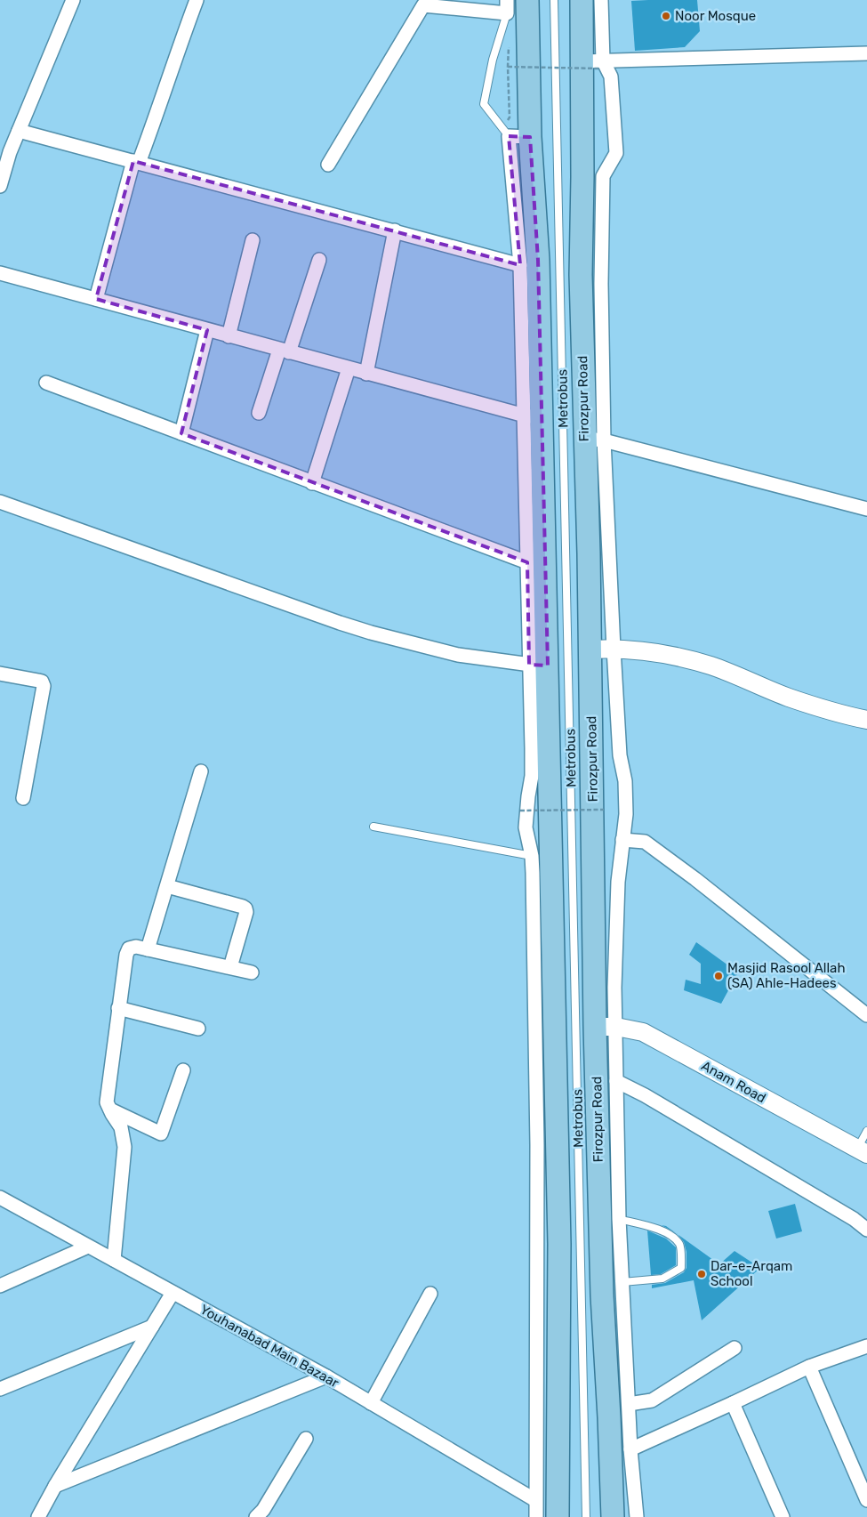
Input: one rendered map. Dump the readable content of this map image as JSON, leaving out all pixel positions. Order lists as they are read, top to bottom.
{
  "streets": {
    "main road": ["Firozpur Road"],
    "street": ["Anam Road", "Youhanabad Main Bazaar"],
    "lane": ["Metrobus"]
  },
  "crossings": [
    ["Firozpur Road", "Anam Road"]
  ],
  "places": ["Noor Mosque", "Masjid Rasool Allah (SA) Ahle-Hadees", "Dar-e-Arqam School"]
}
